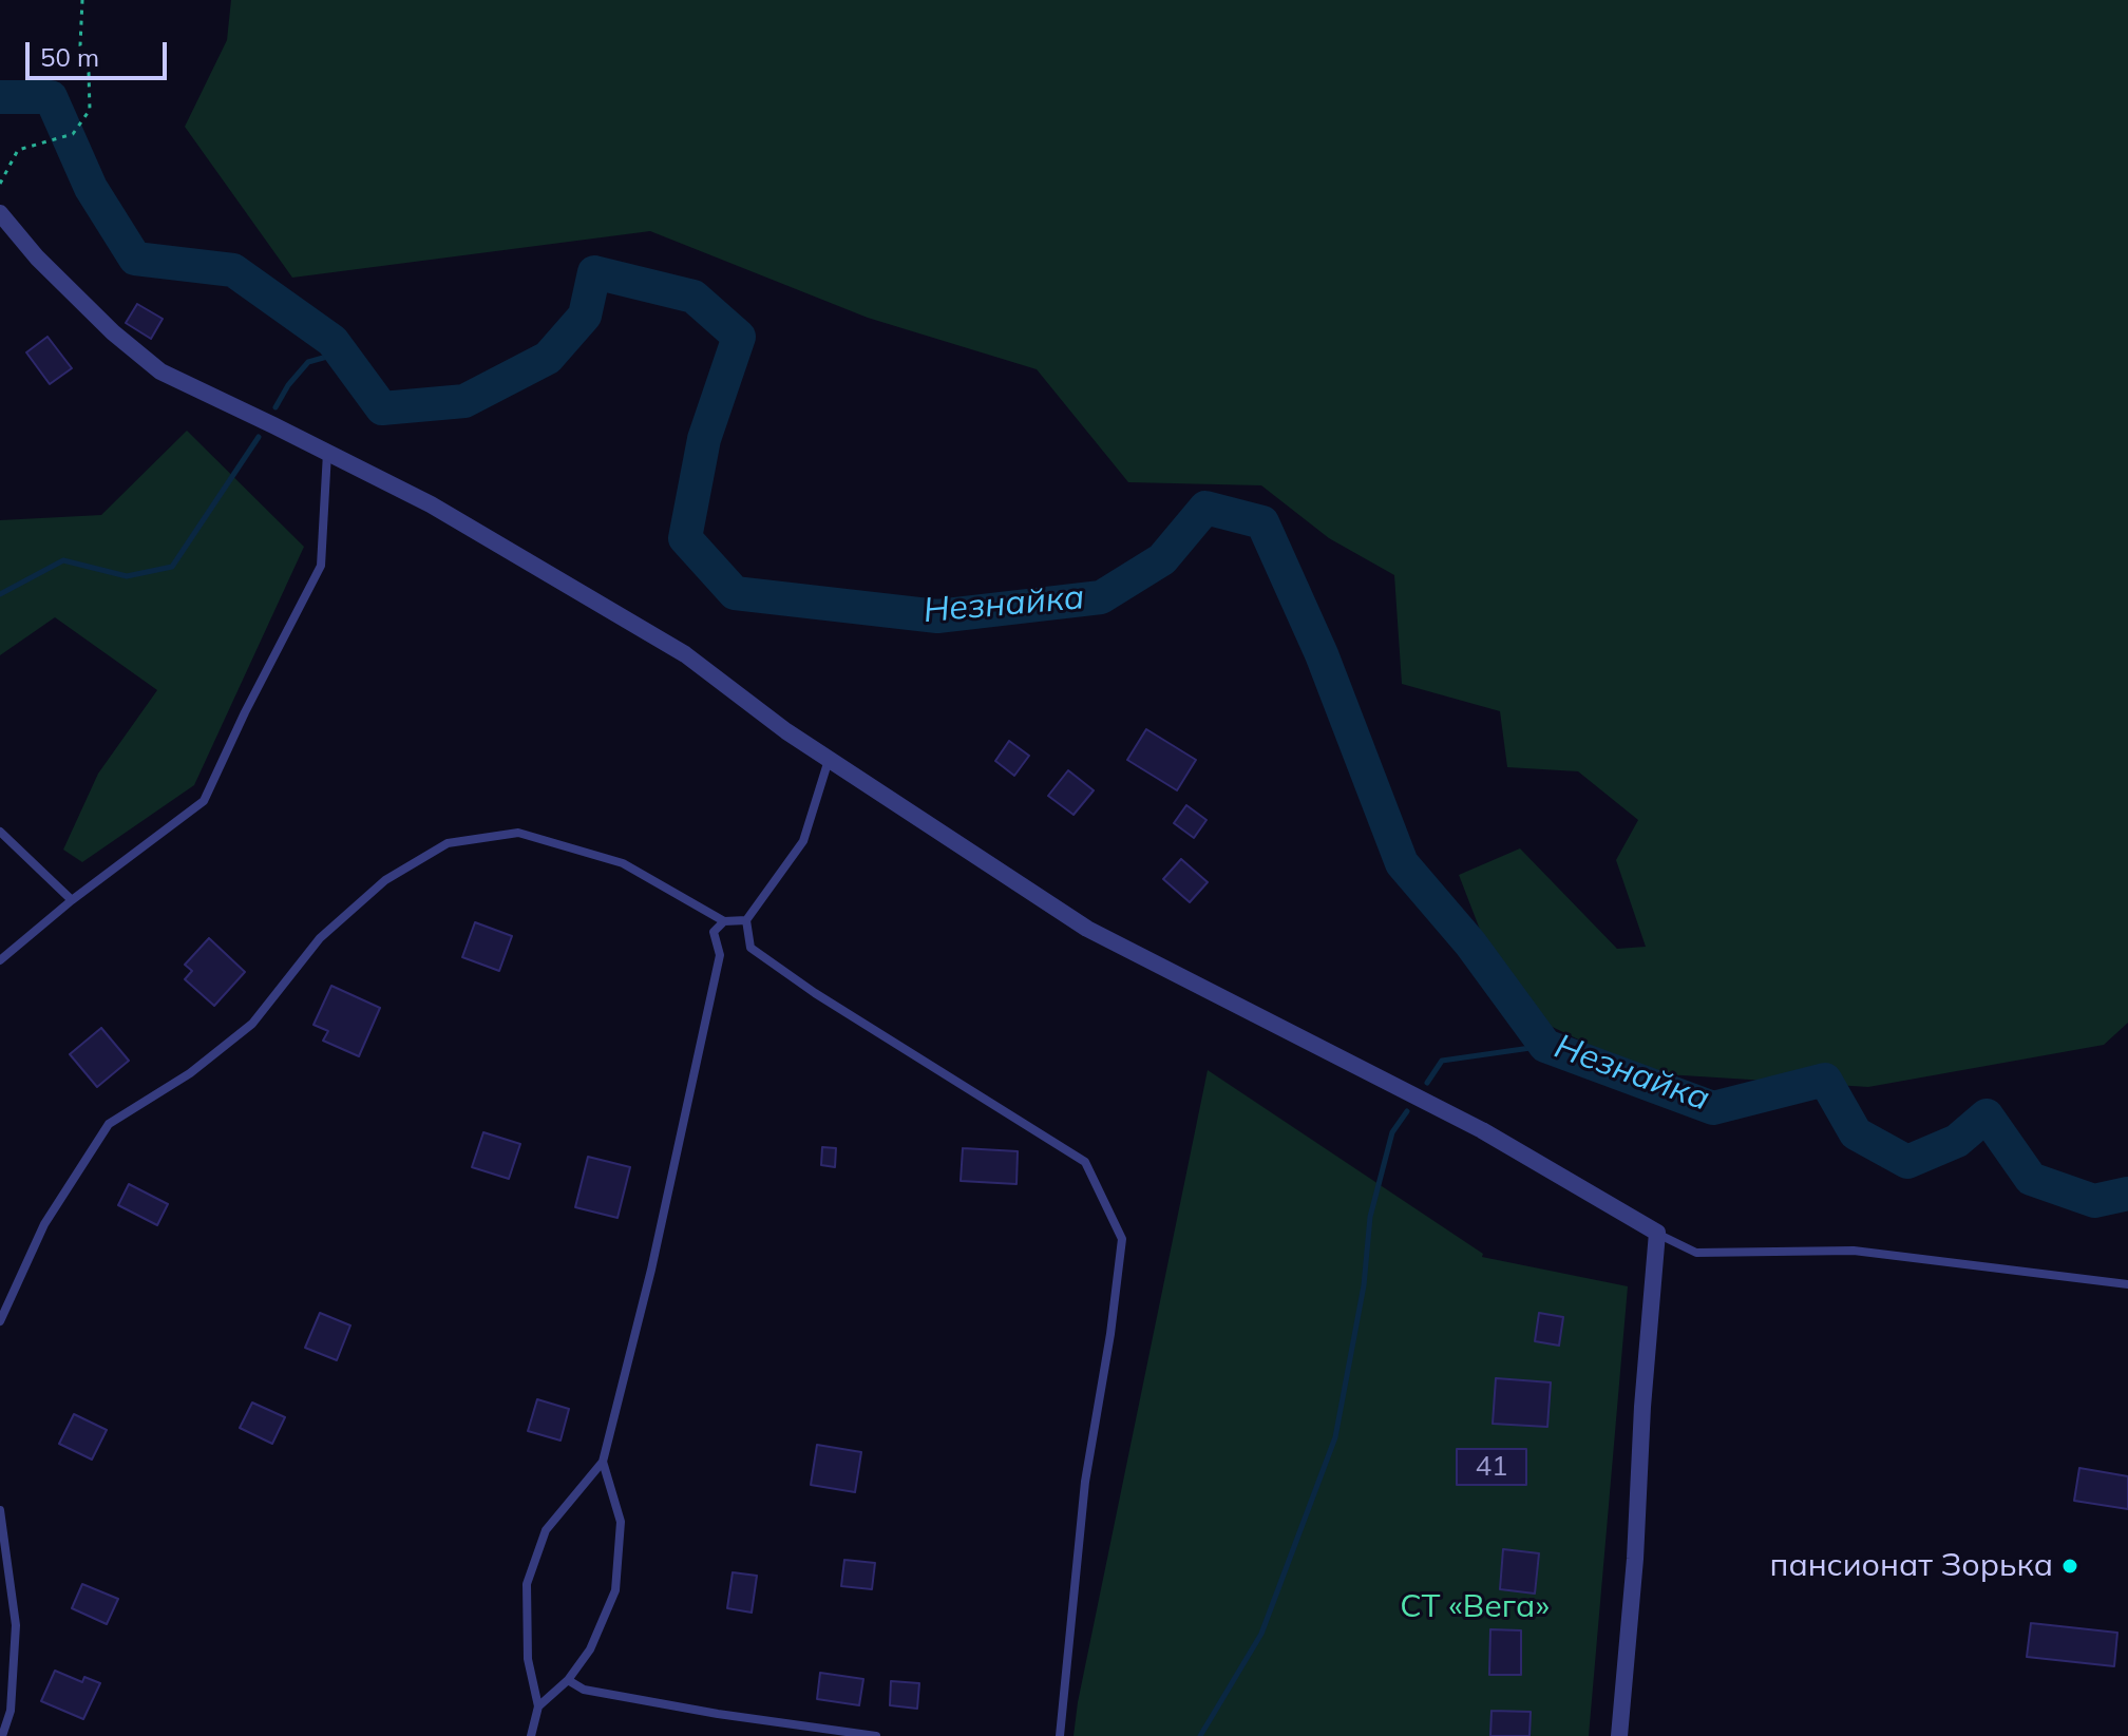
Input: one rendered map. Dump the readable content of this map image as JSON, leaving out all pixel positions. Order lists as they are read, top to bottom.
{
  "water": ["Незнайка"],
  "parks": ["СТ «Вега»"],
  "places": ["пансионат Зорька"],
  "house_numbers": ["41"],
  "scale_bar": "50 m"
}
